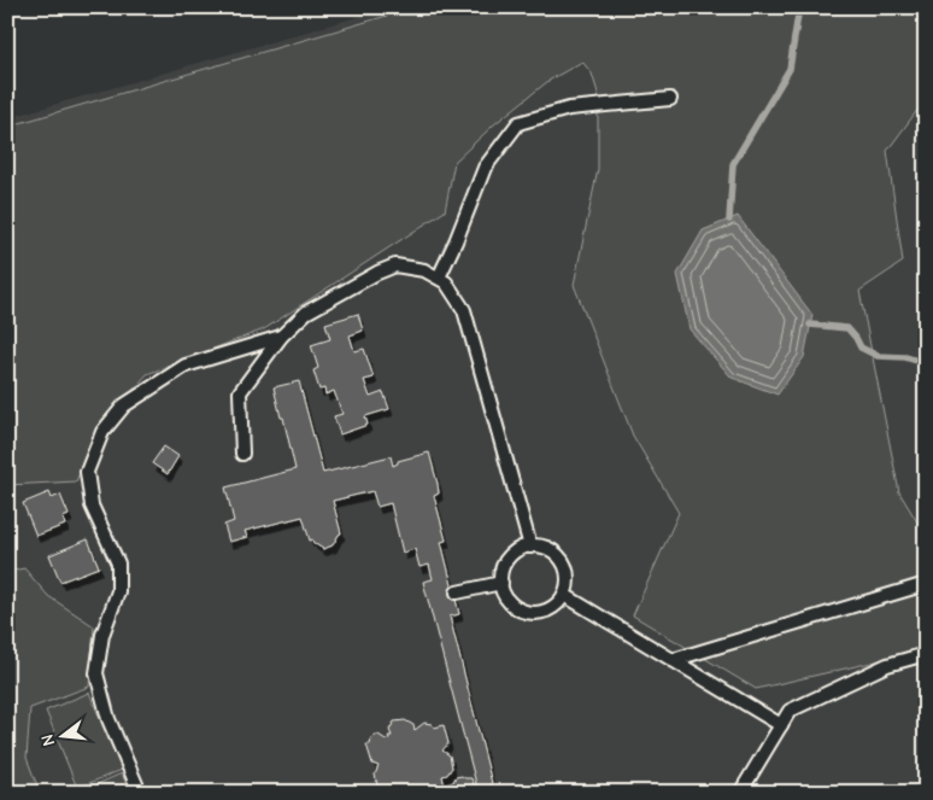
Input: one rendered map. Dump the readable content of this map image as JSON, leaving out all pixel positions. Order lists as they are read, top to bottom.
{
  "north": "left"
}
